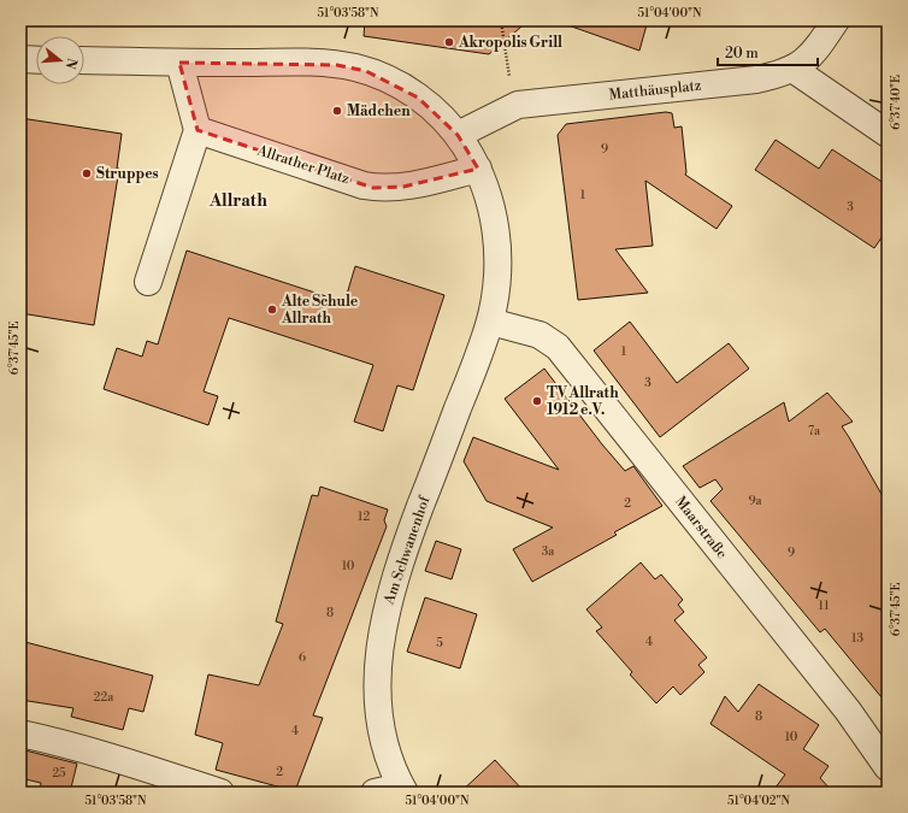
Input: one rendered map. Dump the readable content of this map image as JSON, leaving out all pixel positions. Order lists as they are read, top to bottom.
{
  "streets": {
    "street": [
      "Matthäusplatz",
      "Allrather Platz",
      "Maarstraße",
      "Am Schwanenhof"
    ]
  },
  "crossings": [
    ["Maarstraße", "Am Schwanenhof"]
  ],
  "districts": ["Allrath"],
  "places": [
    "Akropolis Grill",
    "Mädchen",
    "Struppes",
    "Alte Schule Allrath",
    "TV Allrath 1912 e.V."
  ],
  "house_numbers": [
    "9",
    "1",
    "3",
    "1",
    "3",
    "7a",
    "9a",
    "2",
    "12",
    "3a",
    "9",
    "10",
    "11",
    "8",
    "13",
    "4",
    "5",
    "6",
    "22a",
    "8",
    "4",
    "10",
    "2",
    "25"
  ],
  "scale_bar": "20 m",
  "north": "right",
  "coordinates": [
    "51°03'58\"N",
    "51°04'00\"N",
    "6°37'40\"E",
    "6°37'45\"E",
    "51°04'02\"N"
  ]
}
